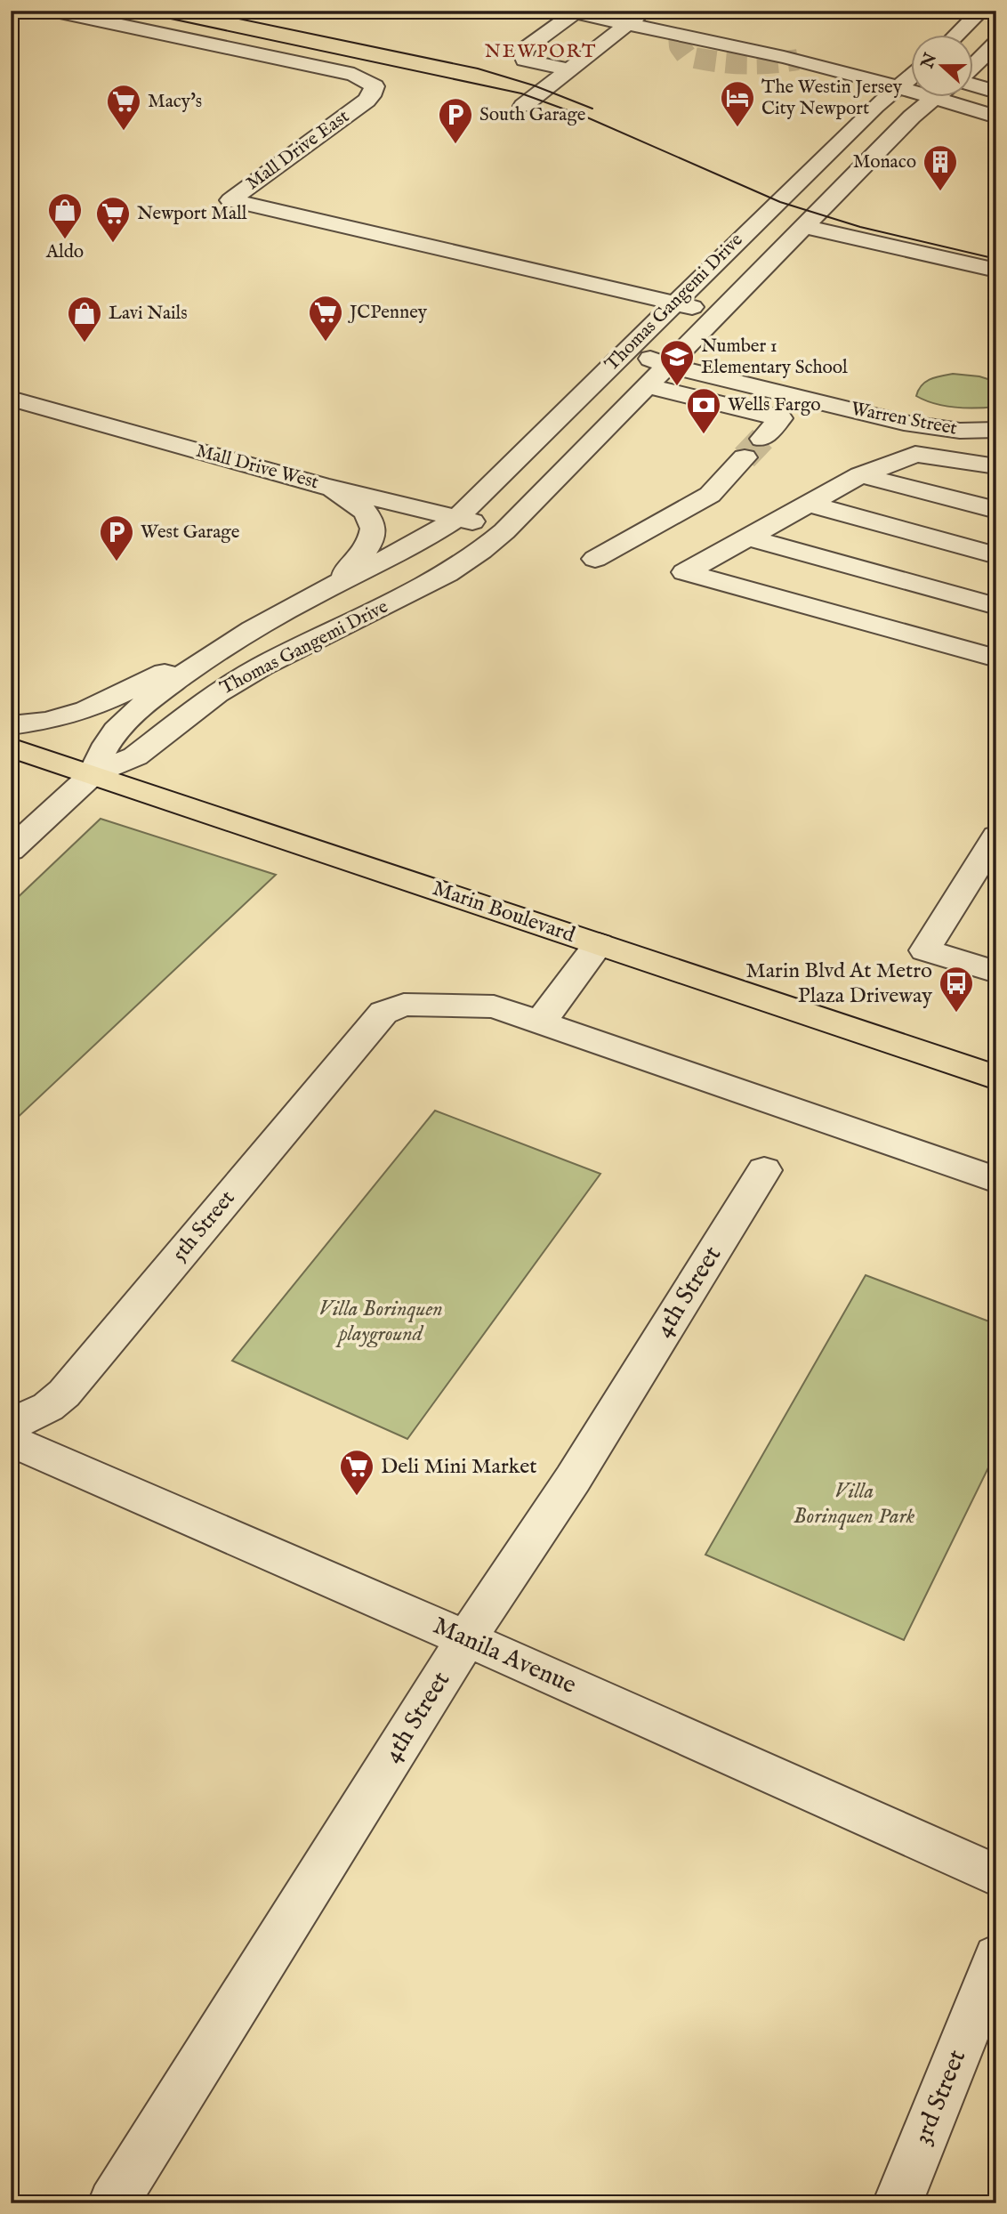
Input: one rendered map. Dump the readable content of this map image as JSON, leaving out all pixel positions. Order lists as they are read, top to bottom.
{
  "streets": {
    "main road": ["Marin Boulevard"],
    "street": [
      "Mall Drive East",
      "Thomas Gangemi Drive",
      "Warren Street",
      "Mall Drive West",
      "5th Street",
      "4th Street",
      "Manila Avenue",
      "3rd Street"
    ]
  },
  "crossings": [
    ["Mall Drive East", "Thomas Gangemi Drive"],
    ["Thomas Gangemi Drive", "Warren Street"],
    ["Thomas Gangemi Drive", "Mall Drive West"],
    ["Thomas Gangemi Drive", "Marin Boulevard"],
    ["4th Street", "Manila Avenue"]
  ],
  "districts": ["NEWPORT"],
  "parks": ["Villa Borinquen playground", "Villa Borinquen Park"],
  "places": {
    "hotel": ["The Westin Jersey City Newport"],
    "supermarket": [
      "Macy's",
      "Newport Mall",
      "JCPenney",
      "Deli Mini Market"
    ],
    "parking": ["South Garage", "West Garage"],
    "building": ["Monaco"],
    "shop": ["Aldo", "Lavi Nails"],
    "school or university": ["Number 1 Elementary School"],
    "bank": ["Wells Fargo"],
    "bus stop": ["Marin Blvd At Metro Plaza Driveway"]
  },
  "north": "left"
}
